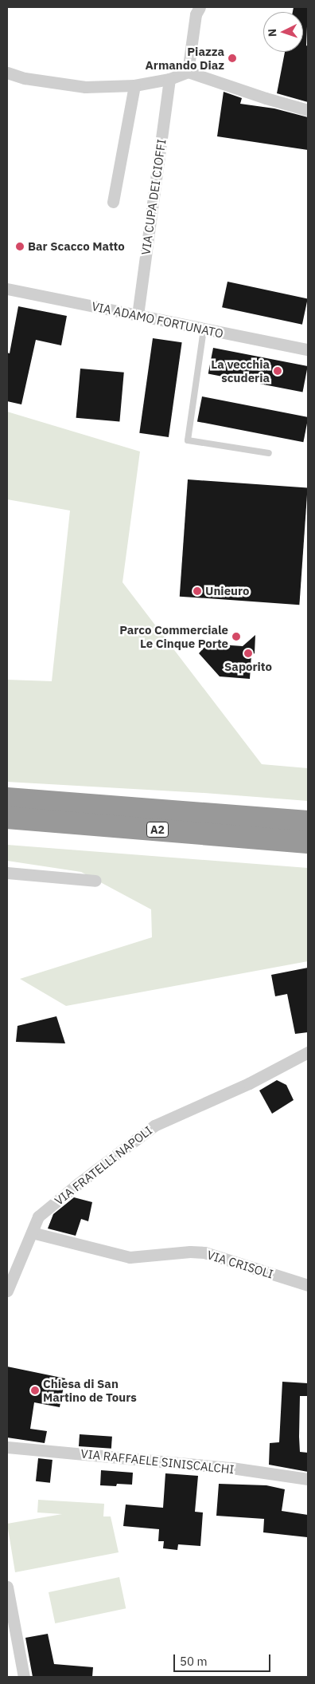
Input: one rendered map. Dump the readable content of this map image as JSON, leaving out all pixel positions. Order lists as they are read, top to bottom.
{
  "streets": {
    "highway": ["A2"],
    "street": [
      "VIA CUPA DEI CIOFFI",
      "VIA ADAMO FORTUNATO",
      "VIA FRATELLI NAPOLI",
      "VIA CRISOLI",
      "VIA RAFFAELE SINISCALCHI"
    ]
  },
  "crossings": [
    ["VIA CUPA DEI CIOFFI", "VIA ADAMO FORTUNATO"],
    ["VIA FRATELLI NAPOLI", "VIA CRISOLI"]
  ],
  "places": [
    "Piazza Armando Diaz",
    "Bar Scacco Matto",
    "La vecchia scuderia",
    "Unieuro",
    "Parco Commerciale Le Cinque Porte",
    "Saporito",
    "Chiesa di San Martino de Tours"
  ],
  "scale_bar": "50 m",
  "north": "left"
}
